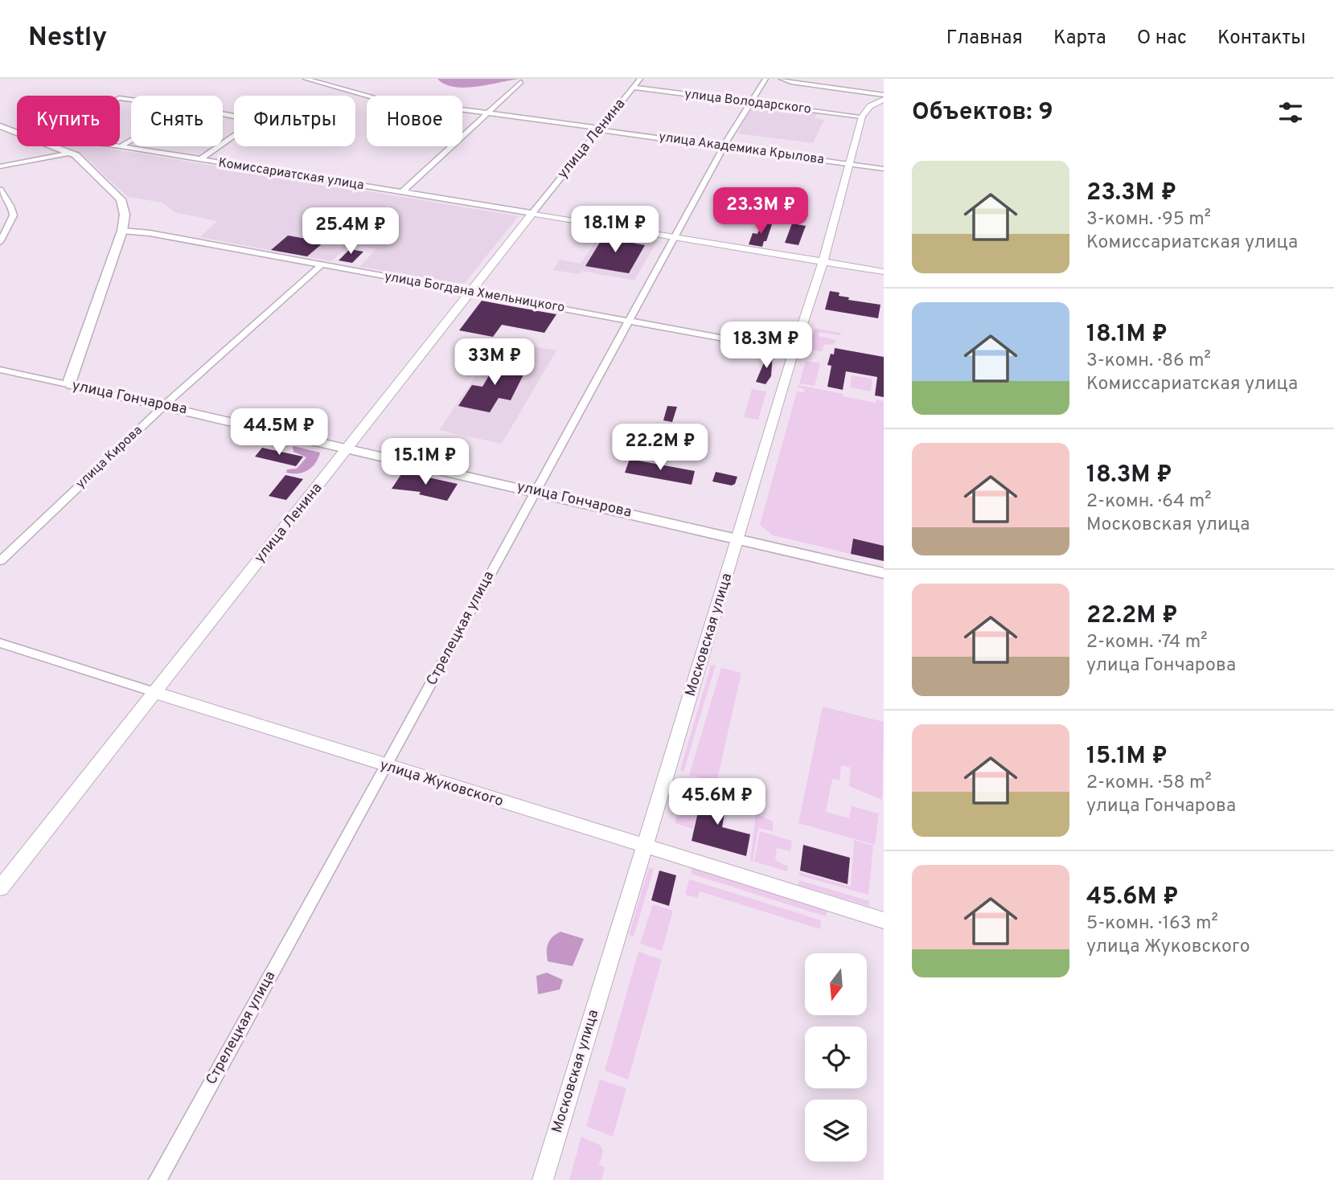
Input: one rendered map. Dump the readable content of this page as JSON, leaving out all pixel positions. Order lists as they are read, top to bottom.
{
  "streets": {
    "main road": ["Комиссариатская улица", "улица Гончарова"],
    "street": [
      "улица Володарского",
      "улица Ленина",
      "улица Академика Крылова",
      "улица Богдана Хмельницкого",
      "улица Кирова",
      "Стрелецкая улица",
      "Московская улица",
      "улица Жуковского"
    ]
  },
  "crossings": [
    ["улица Володарского", "улица Ленина"],
    ["улица Володарского", "Стрелецкая улица"],
    ["улица Володарского", "Московская улица"],
    ["улица Ленина", "улица Академика Крылова"],
    ["улица Ленина", "Комиссариатская улица"],
    ["улица Ленина", "улица Богдана Хмельницкого"],
    ["улица Ленина", "улица Гончарова"],
    ["улица Ленина", "улица Жуковского"],
    ["улица Академика Крылова", "Стрелецкая улица"],
    ["улица Академика Крылова", "Московская улица"],
    ["Комиссариатская улица", "Стрелецкая улица"],
    ["Комиссариатская улица", "Московская улица"],
    ["улица Богдана Хмельницкого", "улица Кирова"],
    ["улица Богдана Хмельницкого", "Стрелецкая улица"],
    ["улица Богдана Хмельницкого", "Московская улица"],
    ["улица Гончарова", "улица Кирова"],
    ["улица Гончарова", "Стрелецкая улица"],
    ["улица Гончарова", "Московская улица"],
    ["Стрелецкая улица", "улица Жуковского"],
    ["Московская улица", "улица Жуковского"]
  ],
  "north": "bottom",
  "page": {
    "header": "Nestly",
    "nav": [
      "Главная",
      "Карта",
      "О нас",
      "Контакты"
    ],
    "heading": "Объектов: 9",
    "chip": [
      "Купить",
      "Снять",
      "Фильтры",
      "Новое"
    ],
    "list": [
      {
        "name": "23.3M ₽",
        "note": "3-комн. · 95 m² · Комиссариатская улица"
      },
      {
        "name": "18.1M ₽",
        "note": "3-комн. · 86 m² · Комиссариатская улица"
      },
      {
        "name": "18.3M ₽",
        "note": "2-комн. · 64 m² · Московская улица"
      },
      {
        "name": "22.2M ₽",
        "note": "2-комн. · 74 m² · улица Гончарова"
      },
      {
        "name": "15.1M ₽",
        "note": "2-комн. · 58 m² · улица Гончарова"
      },
      {
        "name": "45.6M ₽",
        "note": "5-комн. · 163 m² · улица Жуковского"
      }
    ],
    "price": [
      "23.3M ₽",
      "18.1M ₽",
      "25.4M ₽",
      "18.3M ₽",
      "33M ₽",
      "44.5M ₽",
      "22.2M ₽",
      "15.1M ₽",
      "45.6M ₽"
    ]
  }
}
